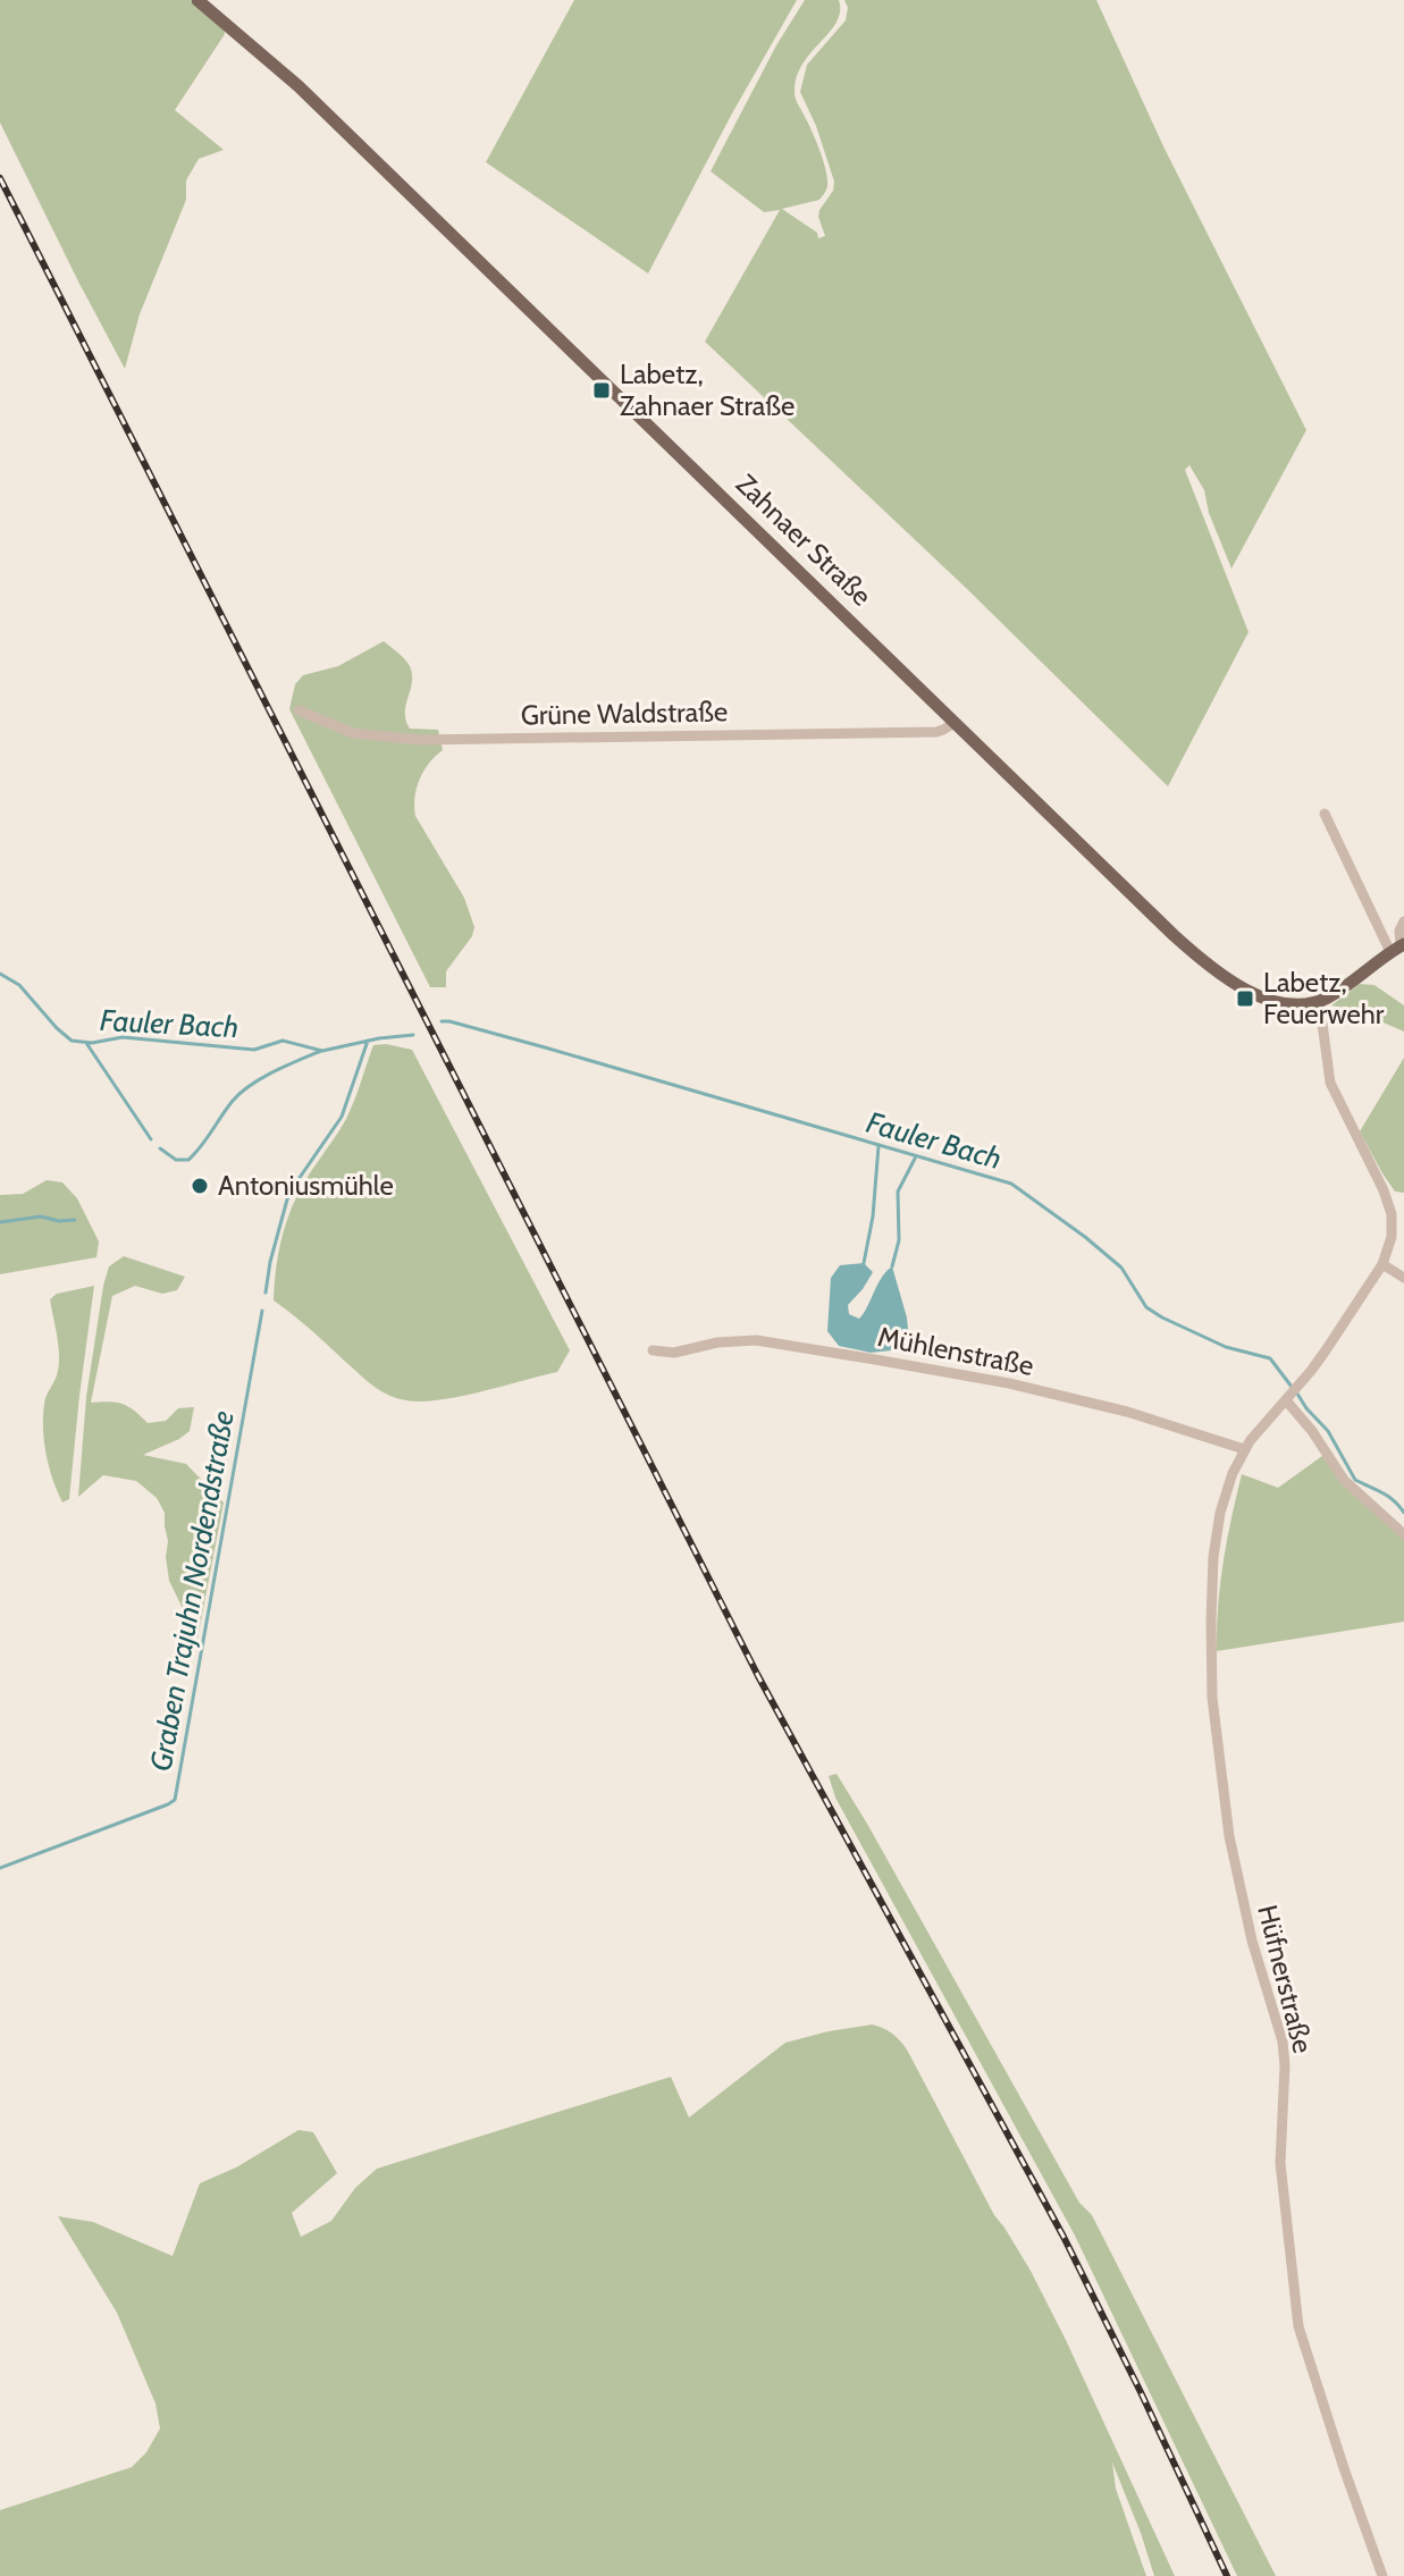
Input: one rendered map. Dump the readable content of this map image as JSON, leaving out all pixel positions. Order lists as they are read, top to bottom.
{
  "streets": {
    "main road": ["Zahnaer Straße"],
    "street": ["Grüne Waldstraße", "Mühlenstraße", "Hüfnerstraße"]
  },
  "crossings": [
    ["Zahnaer Straße", "Grüne Waldstraße"],
    ["Zahnaer Straße", "Hüfnerstraße"],
    ["Mühlenstraße", "Hüfnerstraße"]
  ],
  "water": ["Fauler Bach", "Graben Trajuhn Nordendstraße"],
  "places": {
    "transit": ["Labetz, Zahnaer Straße", "Labetz, Feuerwehr"],
    "other": ["Antoniusmühle"]
  }
}
